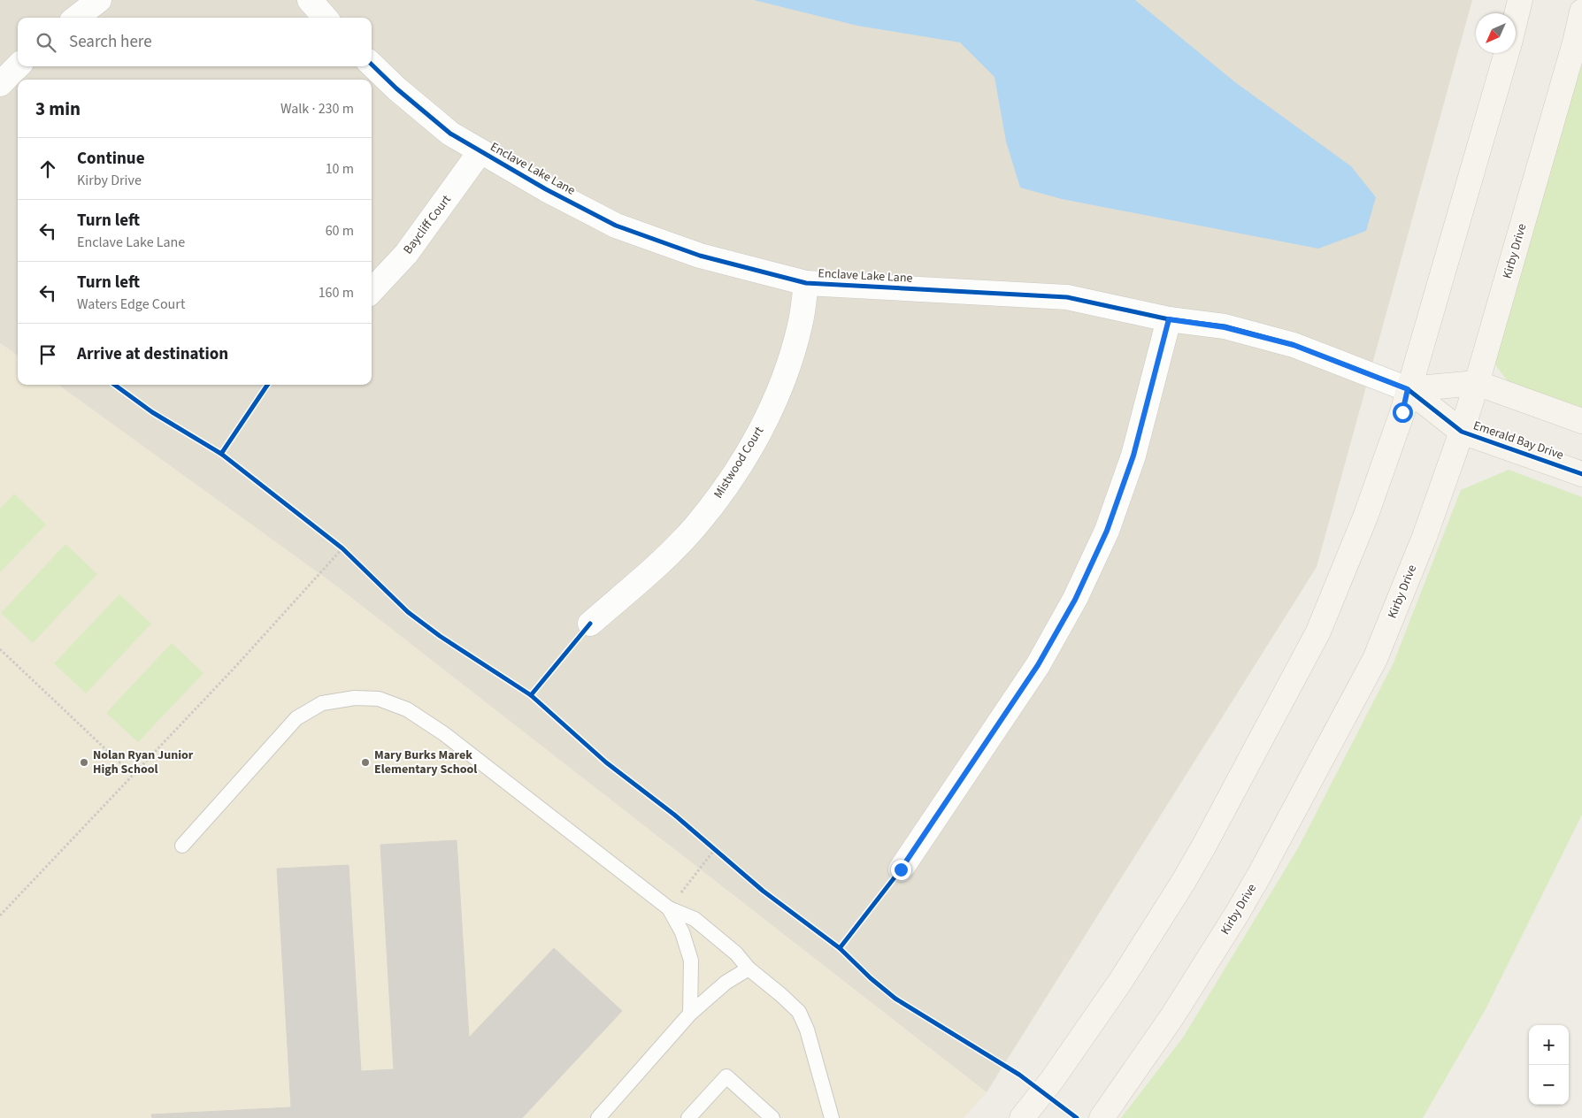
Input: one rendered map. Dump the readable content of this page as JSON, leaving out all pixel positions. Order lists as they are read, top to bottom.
{
  "streets": {
    "main road": ["Kirby Drive", "Emerald Bay Drive"],
    "street": ["Enclave Lake Lane", "Baycliff Court", "Mistwood Court"]
  },
  "crossings": [
    ["Enclave Lake Lane", "Baycliff Court"],
    ["Enclave Lake Lane", "Emerald Bay Drive"],
    ["Enclave Lake Lane", "Mistwood Court"],
    ["Kirby Drive", "Emerald Bay Drive"]
  ],
  "places": ["Nolan Ryan Junior High School", "Mary Burks Marek Elementary School"],
  "north": "bottom left",
  "page": {
    "search": "Search here",
    "heading": ["3 min", "Walk · 230 m"],
    "list": [
      ["Continue", "Kirby Drive", "10 m"],
      ["Turn left", "Enclave Lake Lane", "60 m"],
      ["Turn left", "Waters Edge Court", "160 m"],
      "Arrive at destination"
    ],
    "map_buttons": ["+", "−"]
  }
}
